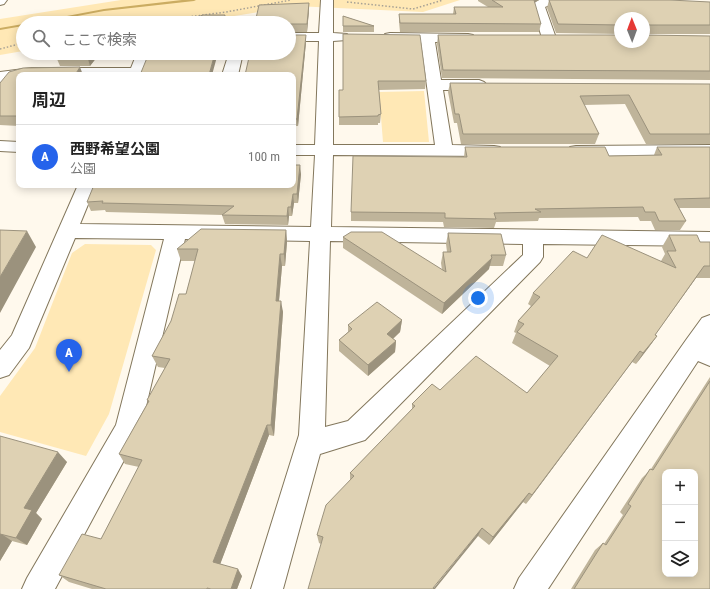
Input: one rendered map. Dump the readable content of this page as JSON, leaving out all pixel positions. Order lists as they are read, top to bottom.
{
  "north": "top",
  "page": {
    "search": "ここで検索",
    "heading": "周辺",
    "list": [
      {
        "mark": "A",
        "name": "西野希望公園",
        "note": "公園",
        "value": "100 m"
      }
    ],
    "pins": "A",
    "map_buttons": ["+", "−"]
  }
}
